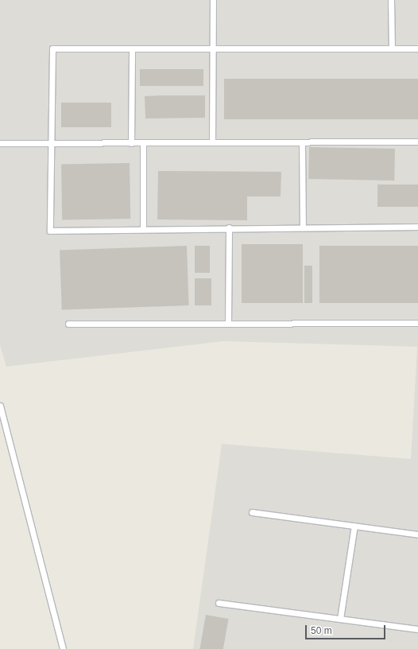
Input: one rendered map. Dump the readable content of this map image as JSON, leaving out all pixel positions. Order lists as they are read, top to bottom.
{
  "scale_bar": "50 m"
}
